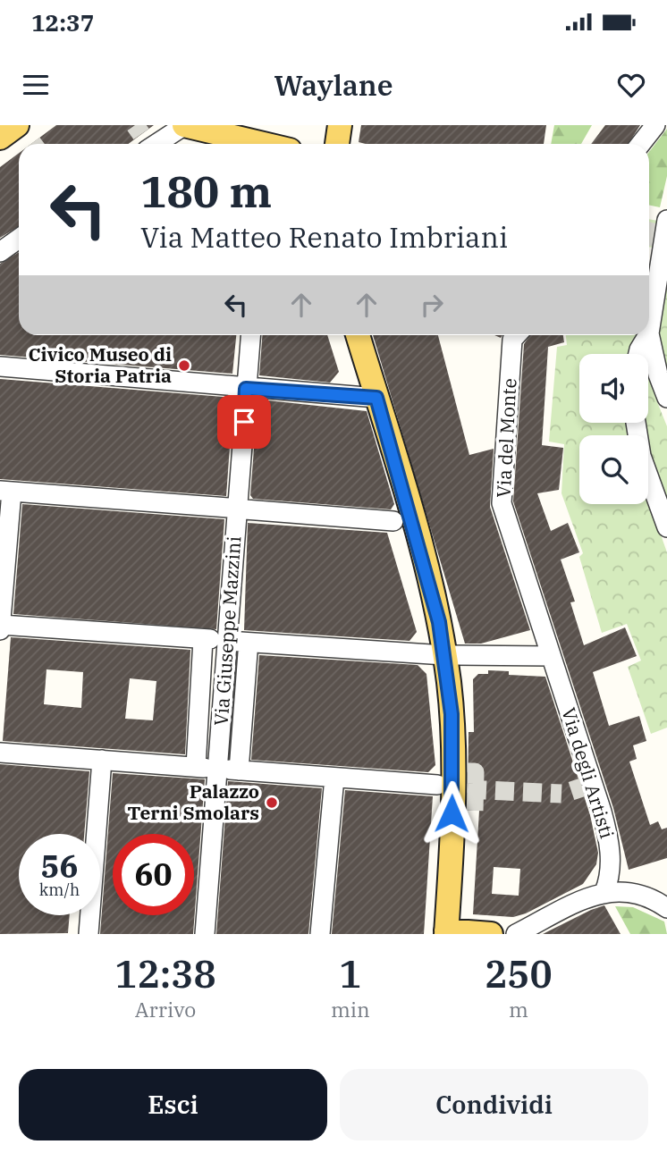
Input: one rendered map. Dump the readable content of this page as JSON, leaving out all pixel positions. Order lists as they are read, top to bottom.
{
  "streets": {
    "street": ["Via del Monte", "Via Giuseppe Mazzini", "Via degli Artisti"]
  },
  "crossings": [
    ["Via del Monte", "Via degli Artisti"]
  ],
  "places": ["Civico Museo di Storia Patria", "Palazzo Terni Smolars"],
  "page": {
    "status": "12:37",
    "header": "Waylane",
    "turn": ["180 m", "Via Matteo Renato Imbriani"],
    "speed": "56 km/h",
    "limit": "60",
    "eta": [
      "12:38",
      "Arrivo",
      "1",
      "min",
      "250",
      "m"
    ],
    "buttons": ["Esci", "Condividi"]
  }
}
